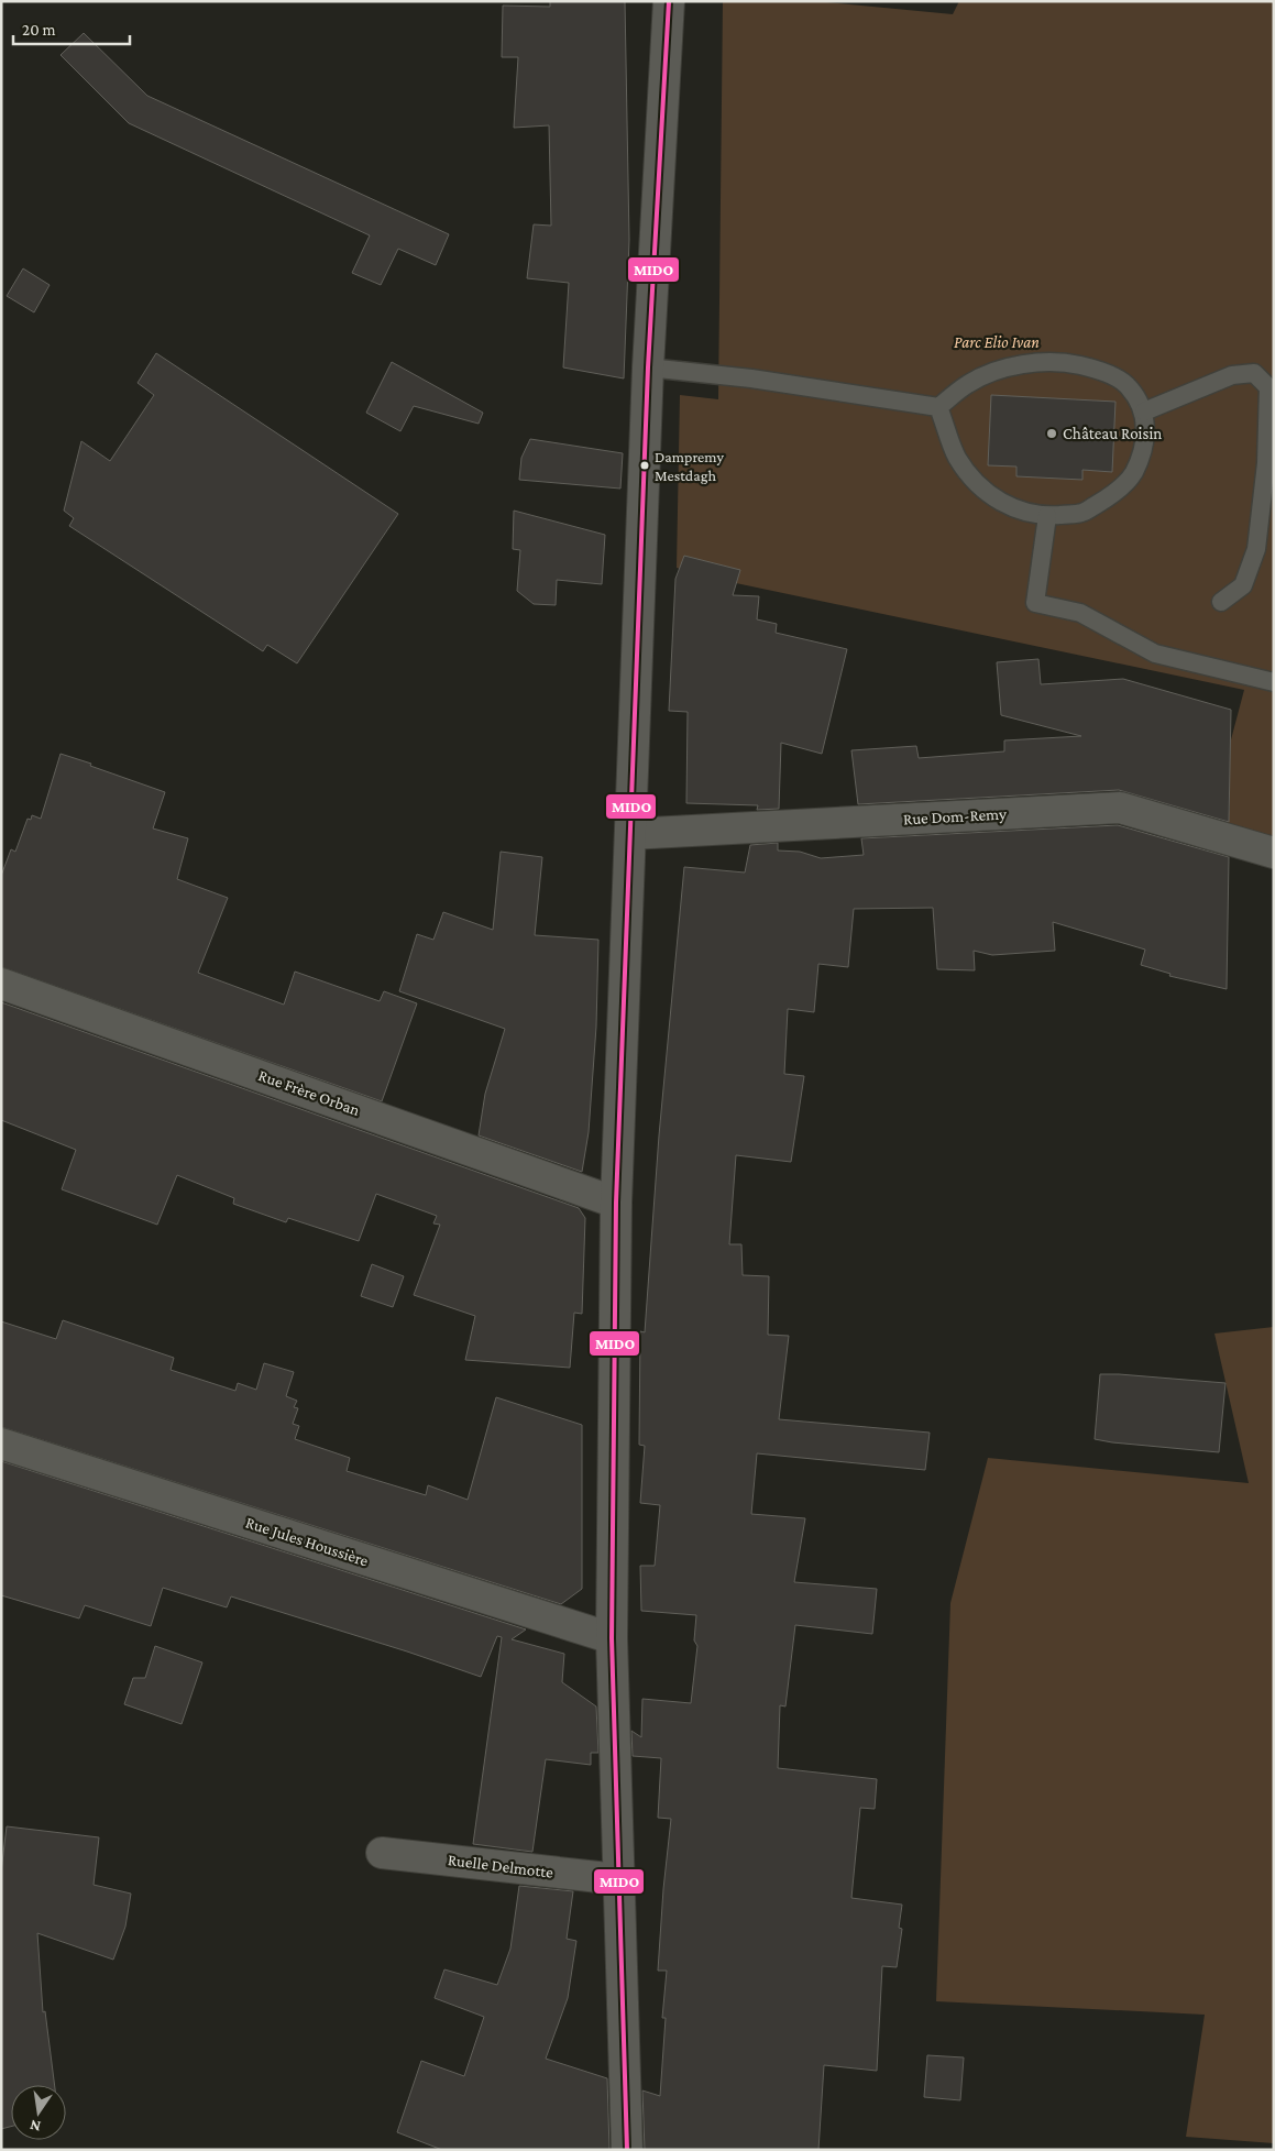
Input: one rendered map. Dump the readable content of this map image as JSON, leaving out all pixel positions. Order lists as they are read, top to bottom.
{
  "streets": {
    "street": [
      "Rue Dom-Remy",
      "Rue Frère Orban",
      "Rue Jules Houssière",
      "Ruelle Delmotte"
    ]
  },
  "parks": ["Parc Elio Ivan"],
  "places": ["Château Roisin", "Dampremy Mestdagh"],
  "lines": ["transit line MIDO"],
  "scale_bar": "20 m",
  "north": "bottom"
}
